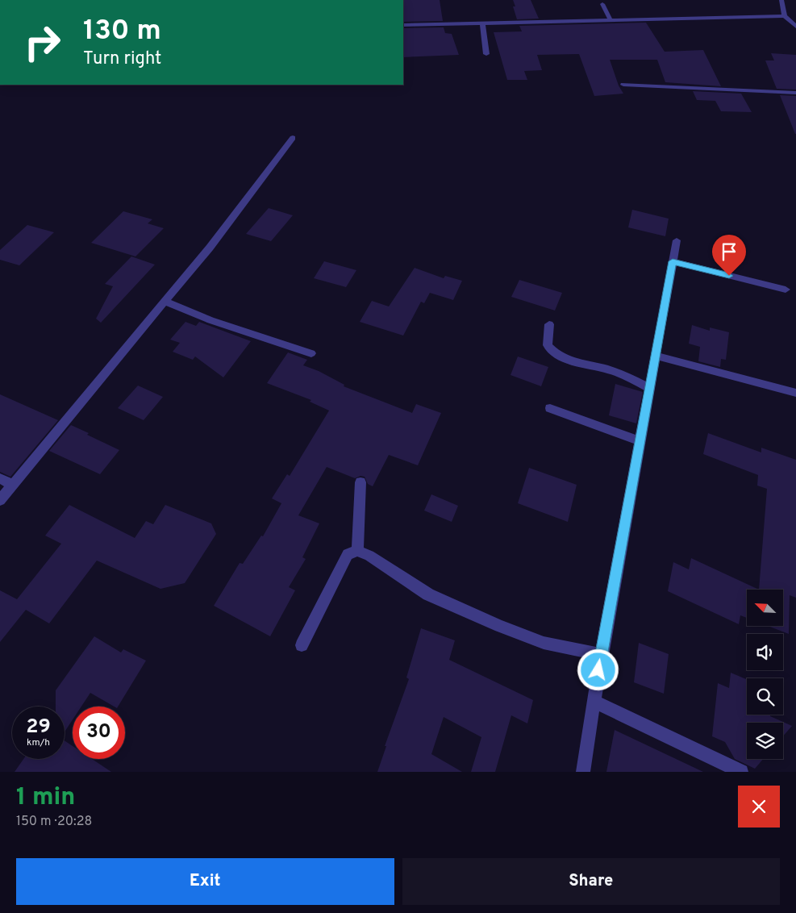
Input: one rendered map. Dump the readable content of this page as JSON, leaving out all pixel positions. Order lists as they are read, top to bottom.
{
  "north": "top left",
  "page": {
    "turn": ["130 m", "Turn right"],
    "speed": "29 km/h",
    "limit": "30",
    "heading": ["1 min", "150 m · 20:28"],
    "buttons": ["Exit", "Share"]
  }
}
